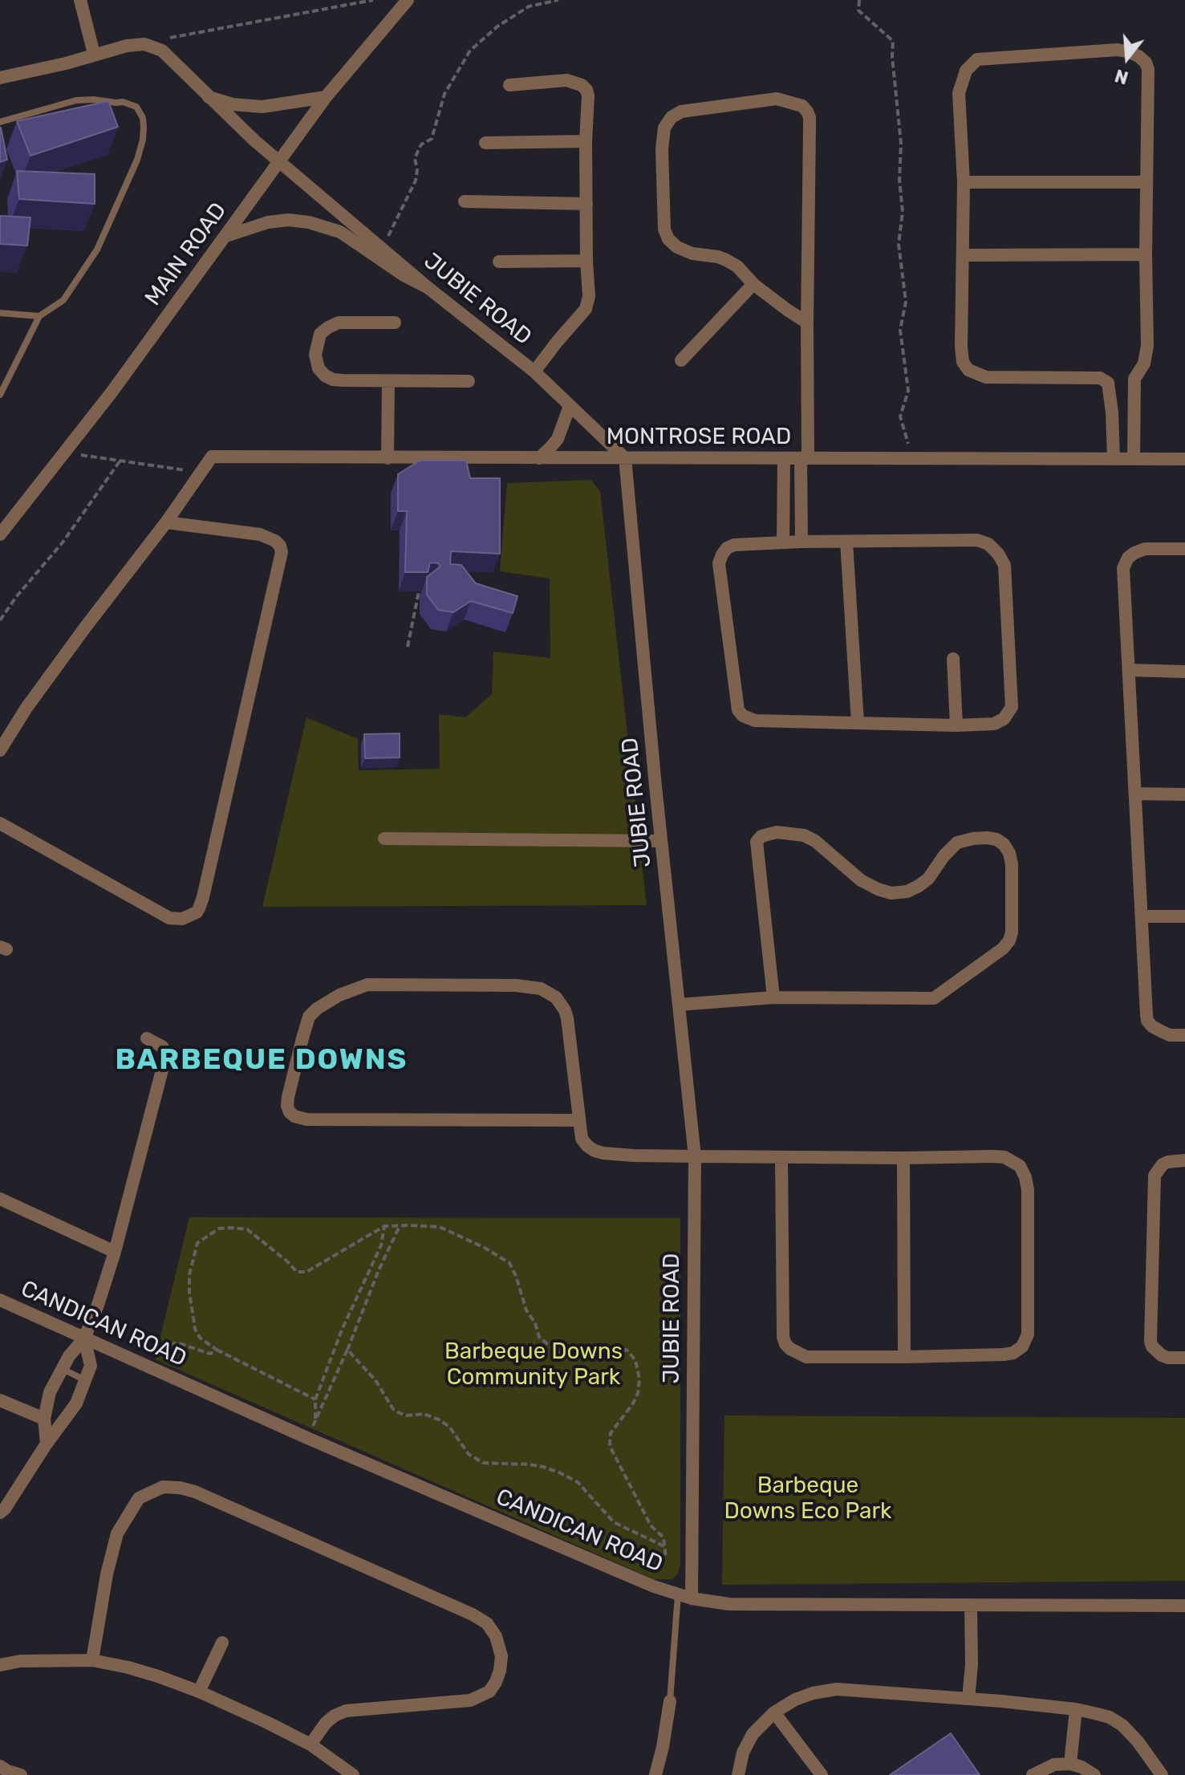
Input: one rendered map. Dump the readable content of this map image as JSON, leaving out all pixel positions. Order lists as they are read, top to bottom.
{
  "streets": {
    "street": [
      "MAIN ROAD",
      "JUBIE ROAD",
      "MONTROSE ROAD",
      "CANDICAN ROAD"
    ]
  },
  "crossings": [
    ["MAIN ROAD", "JUBIE ROAD"],
    ["JUBIE ROAD", "MONTROSE ROAD"],
    ["JUBIE ROAD", "CANDICAN ROAD"]
  ],
  "districts": ["BARBEQUE DOWNS"],
  "parks": ["Barbeque Downs Community Park", "Barbeque Downs Eco Park"],
  "north": "bottom"
}
